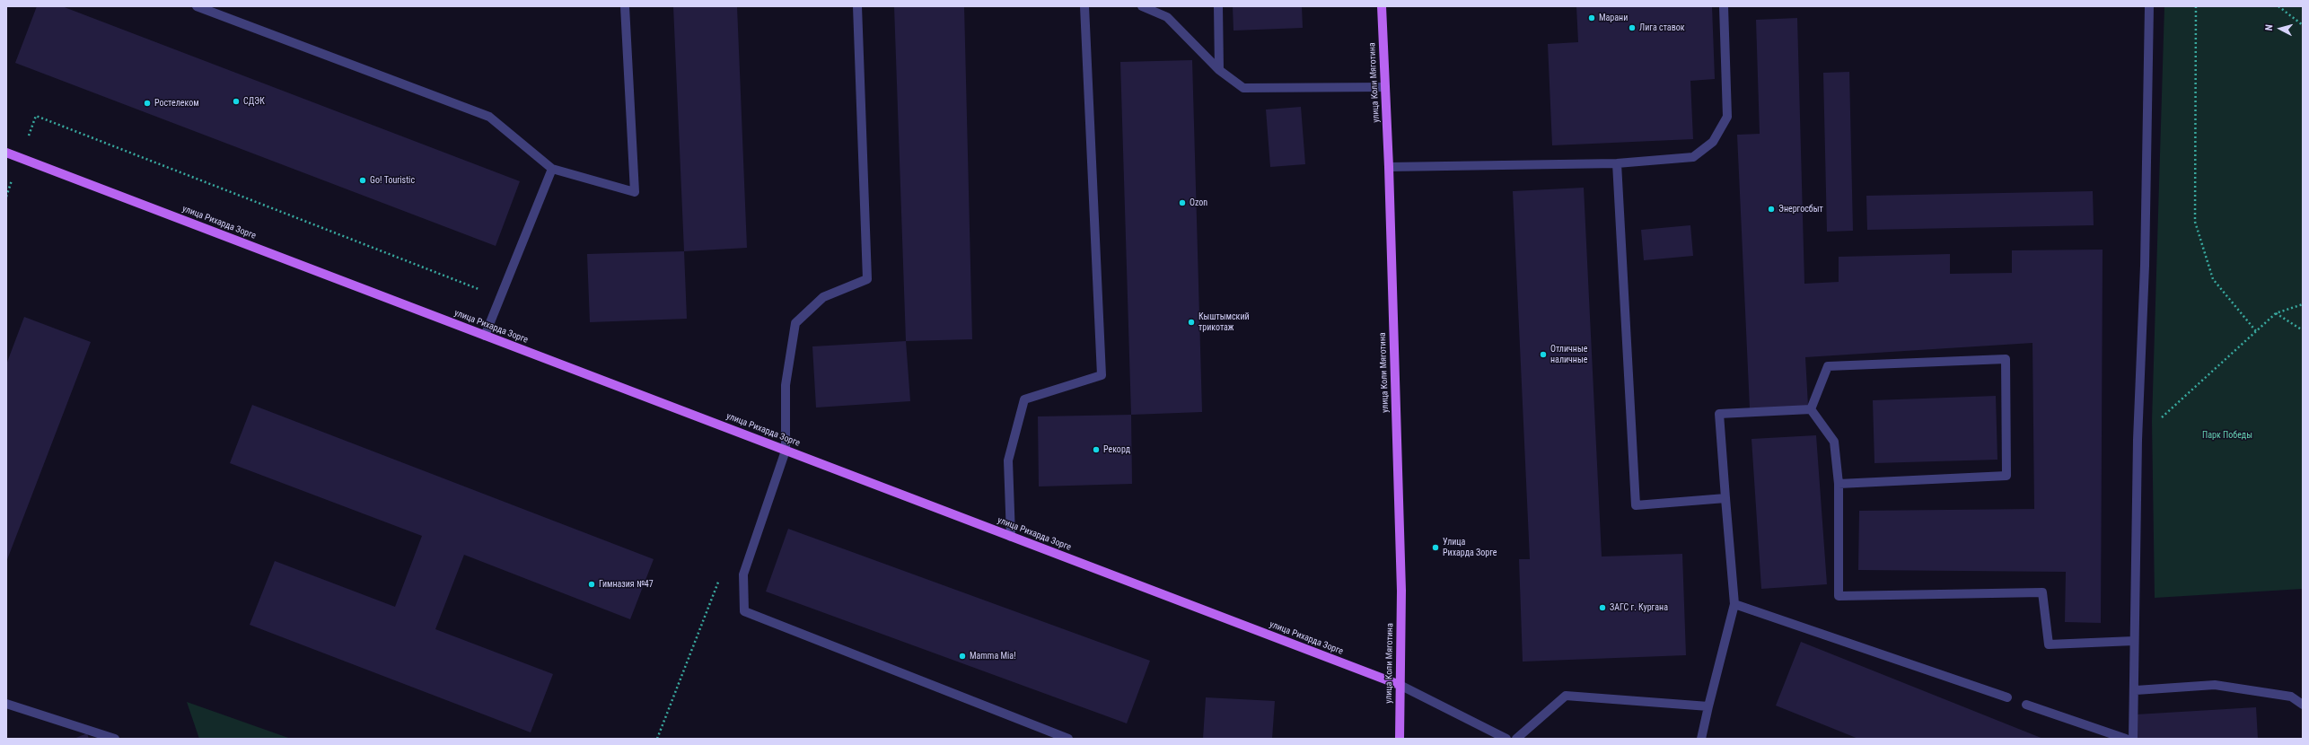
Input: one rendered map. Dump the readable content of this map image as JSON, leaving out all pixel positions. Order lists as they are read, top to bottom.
{
  "streets": {
    "main road": ["улица Коли Мяготина", "улица Рихарда Зорге"]
  },
  "crossings": [
    ["улица Коли Мяготина", "улица Рихарда Зорге"]
  ],
  "parks": ["Парк Победы"],
  "places": [
    "Марани",
    "Лига ставок",
    "СДЭК",
    "Ростелеком",
    "Go! Touristic",
    "Ozon",
    "Энергосбыт",
    "Кыштымский трикотаж",
    "Отличные наличные",
    "Рекорд",
    "Улица Рихарда Зорге",
    "Гимназия №47",
    "ЗАГС г. Кургана",
    "Mamma Mia!"
  ],
  "north": "left"
}
